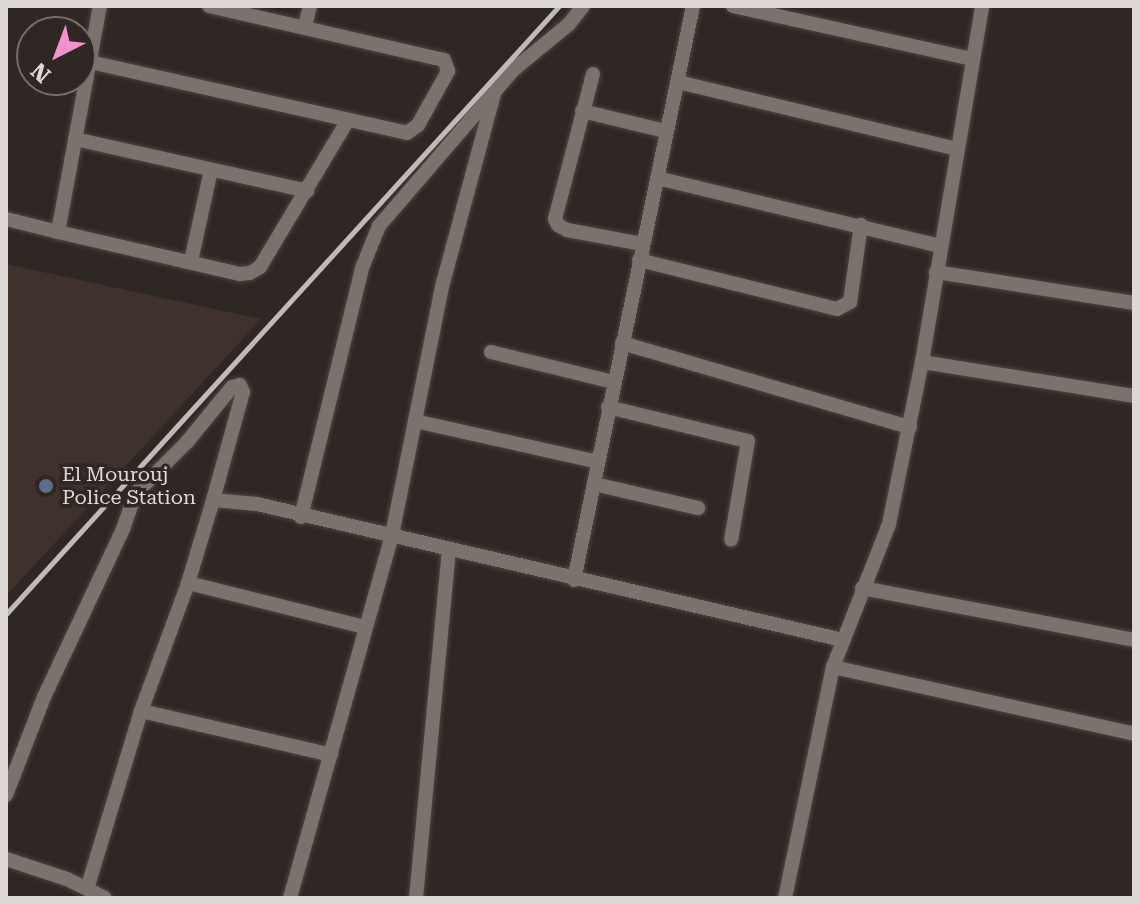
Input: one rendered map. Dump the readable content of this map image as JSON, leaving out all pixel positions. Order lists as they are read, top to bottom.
{
  "places": ["El Mourouj Police Station"],
  "north": "bottom left"
}
